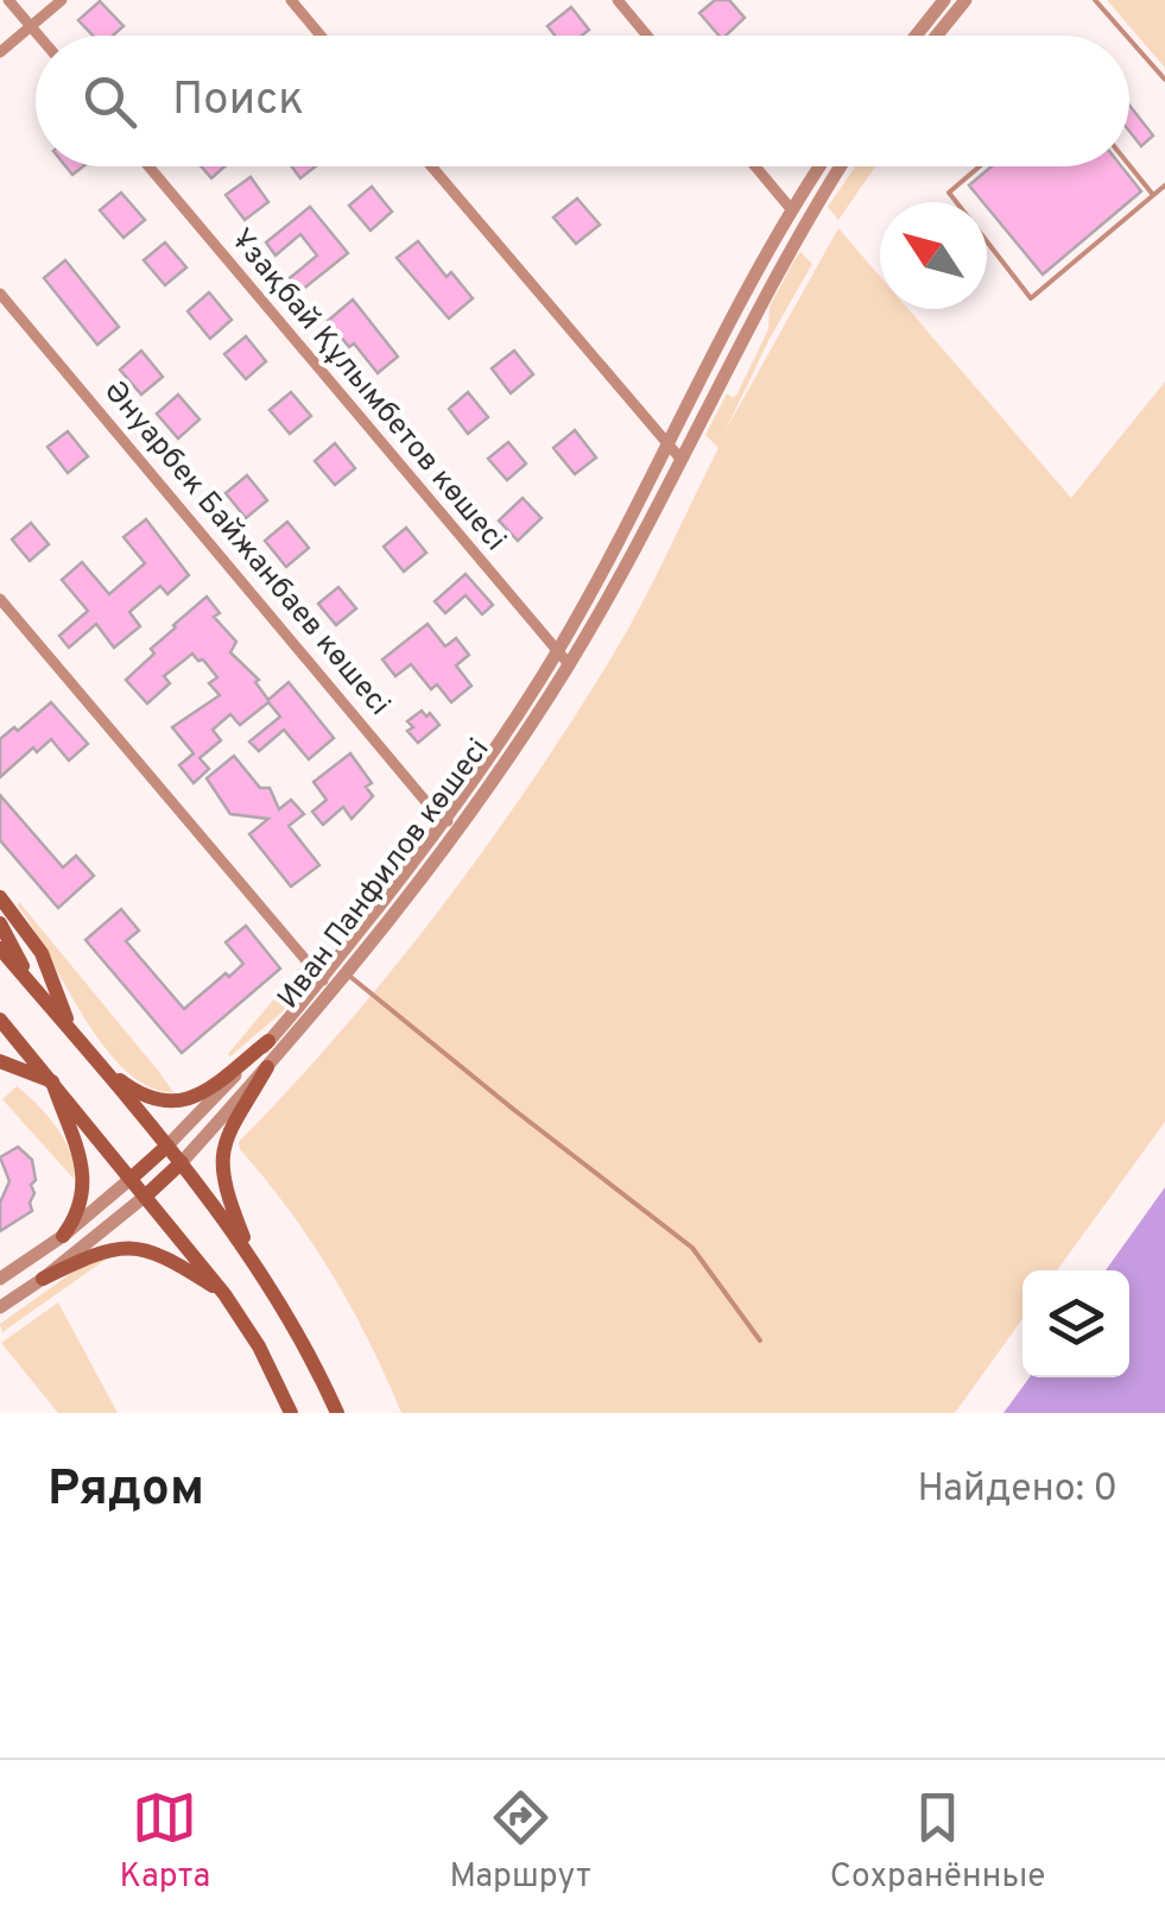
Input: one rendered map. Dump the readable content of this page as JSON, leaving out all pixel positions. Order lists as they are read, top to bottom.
{
  "streets": {
    "main road": ["Иван Панфилов көшесі"],
    "street": ["Ұзақбай Құлымбетов көшесі", "Әнуарбек Байжанбаев көшесі"]
  },
  "crossings": [
    ["Ұзақбай Құлымбетов көшесі", "Иван Панфилов көшесі"],
    ["Әнуарбек Байжанбаев көшесі", "Иван Панфилов көшесі"]
  ],
  "north": "top left",
  "page": {
    "search": "Поиск",
    "heading": ["Рядом", "Найдено: 0"],
    "nav": ["Карта", "Маршрут", "Сохранённые"]
  }
}
